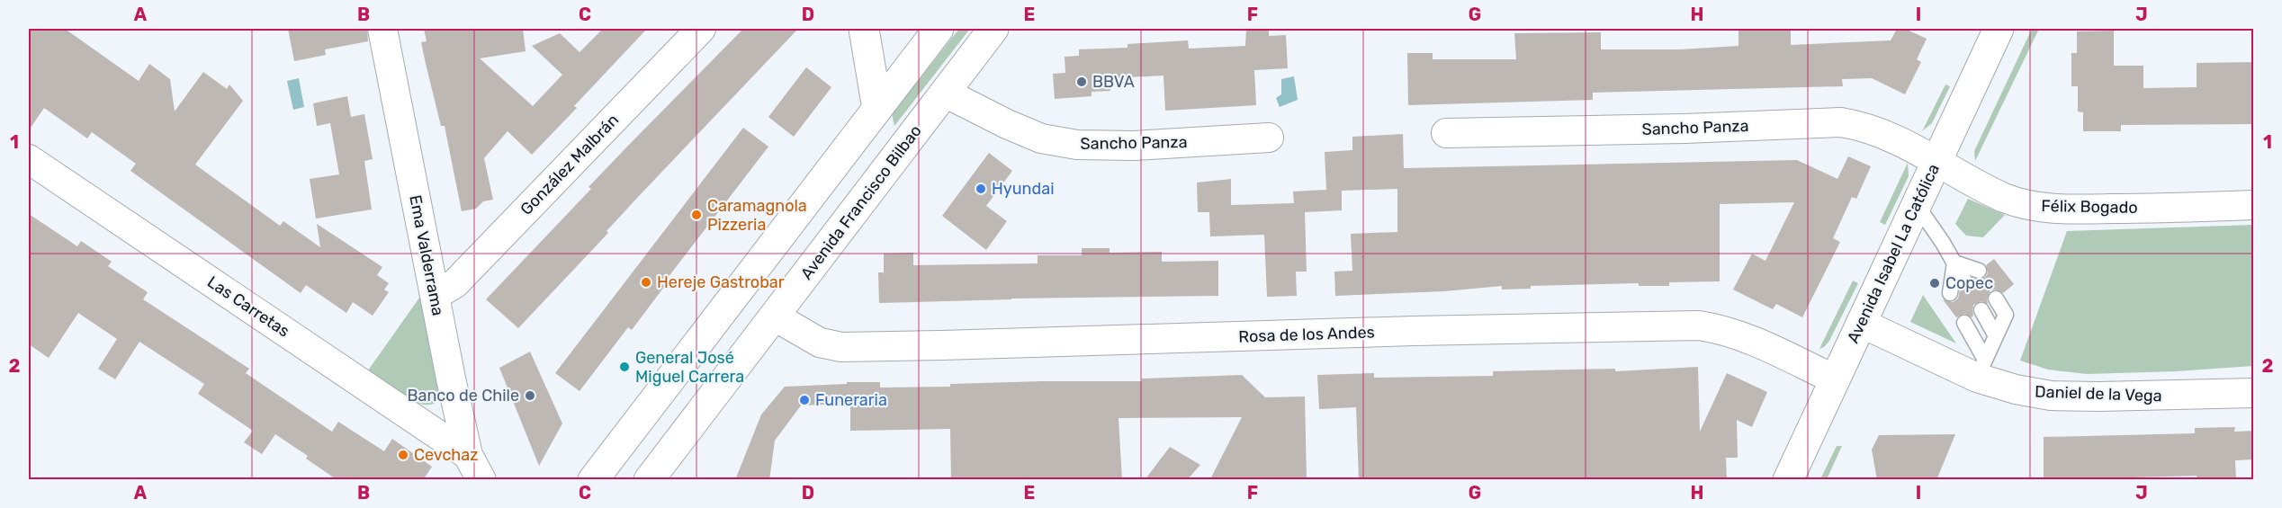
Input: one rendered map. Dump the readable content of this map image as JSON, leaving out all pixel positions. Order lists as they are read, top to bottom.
{
  "streets": {
    "main road": ["Avenida Francisco Bilbao", "Avenida Isabel La Católica"],
    "street": [
      "Sancho Panza",
      "González Malbrán",
      "Félix Bogado",
      "Ema Valderrama",
      "Las Carretas",
      "Rosa de los Andes",
      "Daniel de la Vega"
    ]
  },
  "crossings": [
    ["Sancho Panza", "Avenida Francisco Bilbao"],
    ["Sancho Panza", "Félix Bogado"],
    ["Sancho Panza", "Avenida Isabel La Católica"],
    ["González Malbrán", "Ema Valderrama"],
    ["Avenida Francisco Bilbao", "Rosa de los Andes"],
    ["Félix Bogado", "Avenida Isabel La Católica"],
    ["Avenida Isabel La Católica", "Rosa de los Andes"],
    ["Avenida Isabel La Católica", "Daniel de la Vega"],
    ["Ema Valderrama", "Las Carretas"]
  ],
  "places": [
    "BBVA",
    "Hyundai",
    "Caramagnola Pizzeria",
    "Hereje Gastrobar",
    "Copec",
    "General José Miguel Carrera",
    "Banco de Chile",
    "Funeraria",
    "Cevchaz"
  ],
  "grid": {
    "columns": [
      "A",
      "B",
      "C",
      "D",
      "E",
      "F",
      "G",
      "H",
      "I",
      "J"
    ],
    "rows": ["1", "2"]
  }
}
